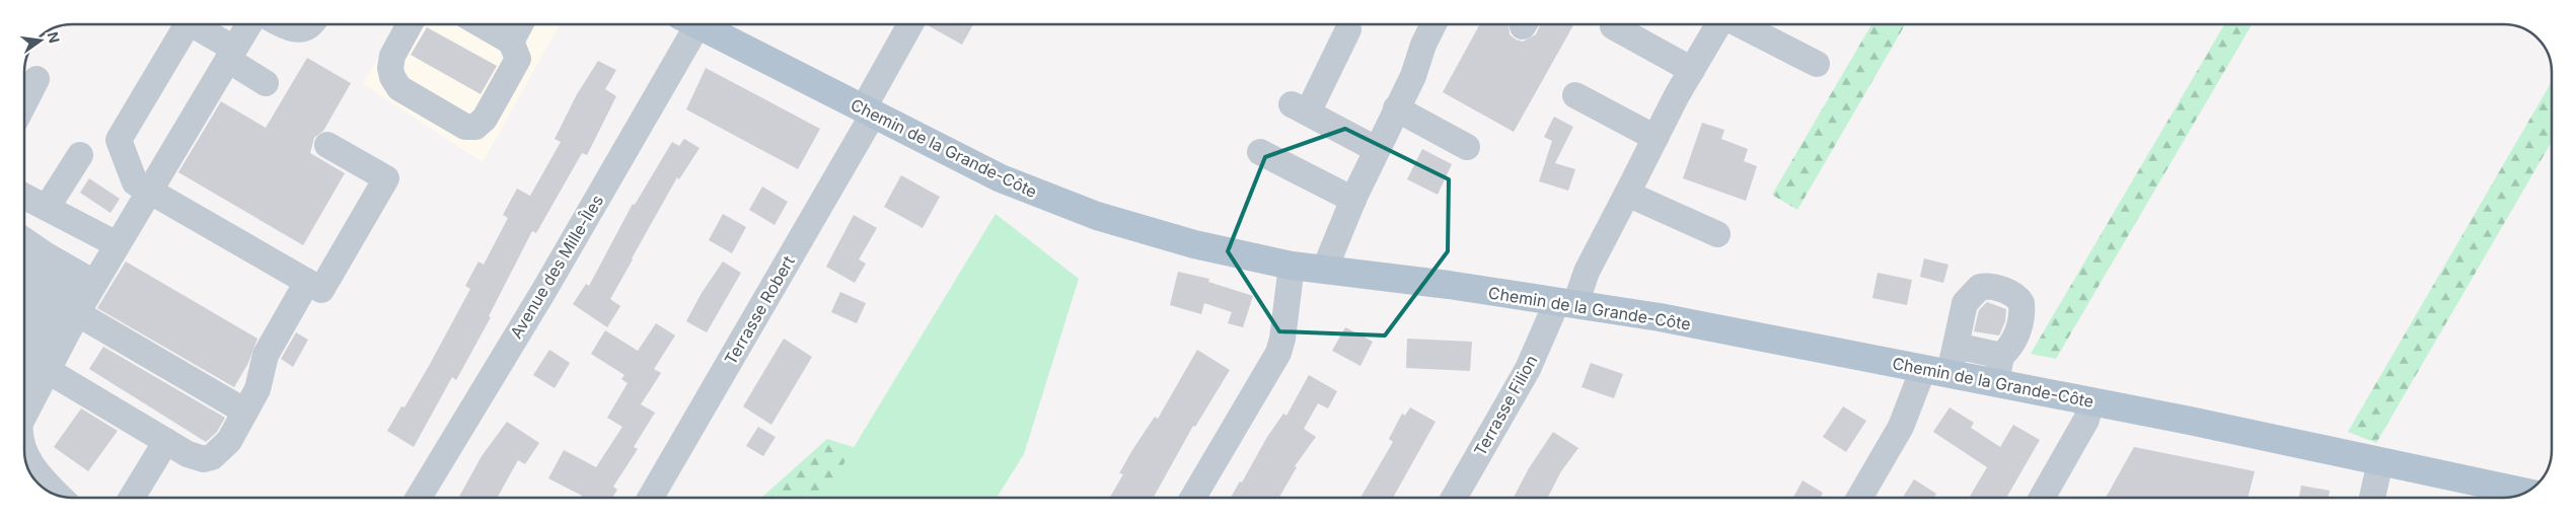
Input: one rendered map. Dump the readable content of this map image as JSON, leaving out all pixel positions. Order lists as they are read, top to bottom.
{
  "streets": {
    "main road": ["Chemin de la Grande-Côte"],
    "street": ["Avenue des Mille-Îles", "Terrasse Robert", "Terrasse Filion"]
  },
  "crossings": [
    ["Chemin de la Grande-Côte", "Terrasse Robert"],
    ["Chemin de la Grande-Côte", "Terrasse Filion"]
  ],
  "north": "right"
}
